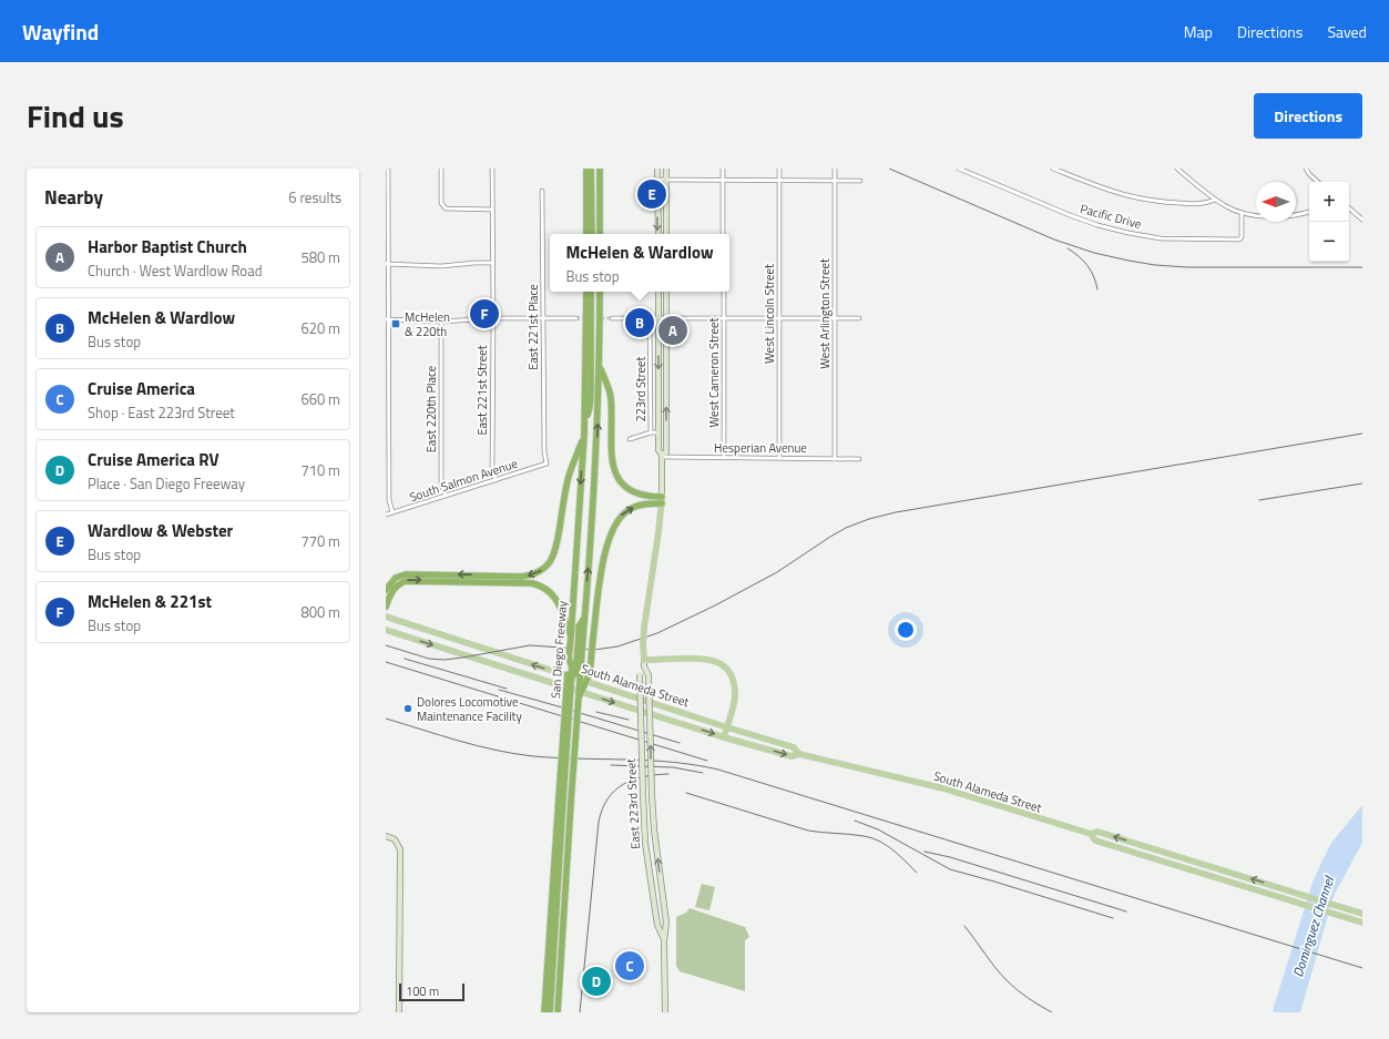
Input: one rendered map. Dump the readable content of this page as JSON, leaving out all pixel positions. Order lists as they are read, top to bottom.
{
  "streets": {
    "highway": ["San Diego Freeway"],
    "main road": ["South Alameda Street", "East 223rd Street"],
    "street": [
      "Pacific Drive",
      "West Lincoln Street",
      "West Arlington Street",
      "East 221st Place",
      "West Cameron Street",
      "223rd Street",
      "East 221st Street",
      "East 220th Place",
      "Hesperian Avenue",
      "South Salmon Avenue"
    ]
  },
  "crossings": [
    ["West Lincoln Street", "Hesperian Avenue"],
    ["West Arlington Street", "Hesperian Avenue"],
    ["East 221st Place", "South Salmon Avenue"],
    ["West Cameron Street", "Hesperian Avenue"],
    ["East 221st Street", "South Salmon Avenue"],
    ["East 220th Place", "South Salmon Avenue"],
    ["Hesperian Avenue", "East 223rd Street"]
  ],
  "water": ["Dominguez Channel"],
  "places": {
    "transit": ["McHelen & 220th"],
    "other": ["Dolores Locomotive Maintenance Facility"]
  },
  "scale_bar": "100 m",
  "north": "left",
  "page": {
    "header": "Wayfind",
    "nav": ["Map", "Directions", "Saved"],
    "title": "Find us",
    "buttons": "Directions",
    "heading": ["Nearby", "6 results"],
    "pins": [
      "E",
      "F",
      "B",
      "A",
      "C",
      "D"
    ],
    "map_buttons": ["+", "−"],
    "list": [
      {
        "mark": "A",
        "name": "Harbor Baptist Church",
        "note": "Church · West Wardlow Road",
        "value": "580 m"
      },
      {
        "mark": "B",
        "name": "McHelen & Wardlow",
        "note": "Bus stop",
        "value": "620 m"
      },
      {
        "mark": "C",
        "name": "Cruise America",
        "note": "Shop · East 223rd Street",
        "value": "660 m"
      },
      {
        "mark": "D",
        "name": "Cruise America RV",
        "note": "Place · San Diego Freeway",
        "value": "710 m"
      },
      {
        "mark": "E",
        "name": "Wardlow & Webster",
        "note": "Bus stop",
        "value": "770 m"
      },
      {
        "mark": "F",
        "name": "McHelen & 221st",
        "note": "Bus stop",
        "value": "800 m"
      }
    ],
    "popup": ["McHelen & Wardlow", "Bus stop"],
    "scale": "100 m"
  }
}
